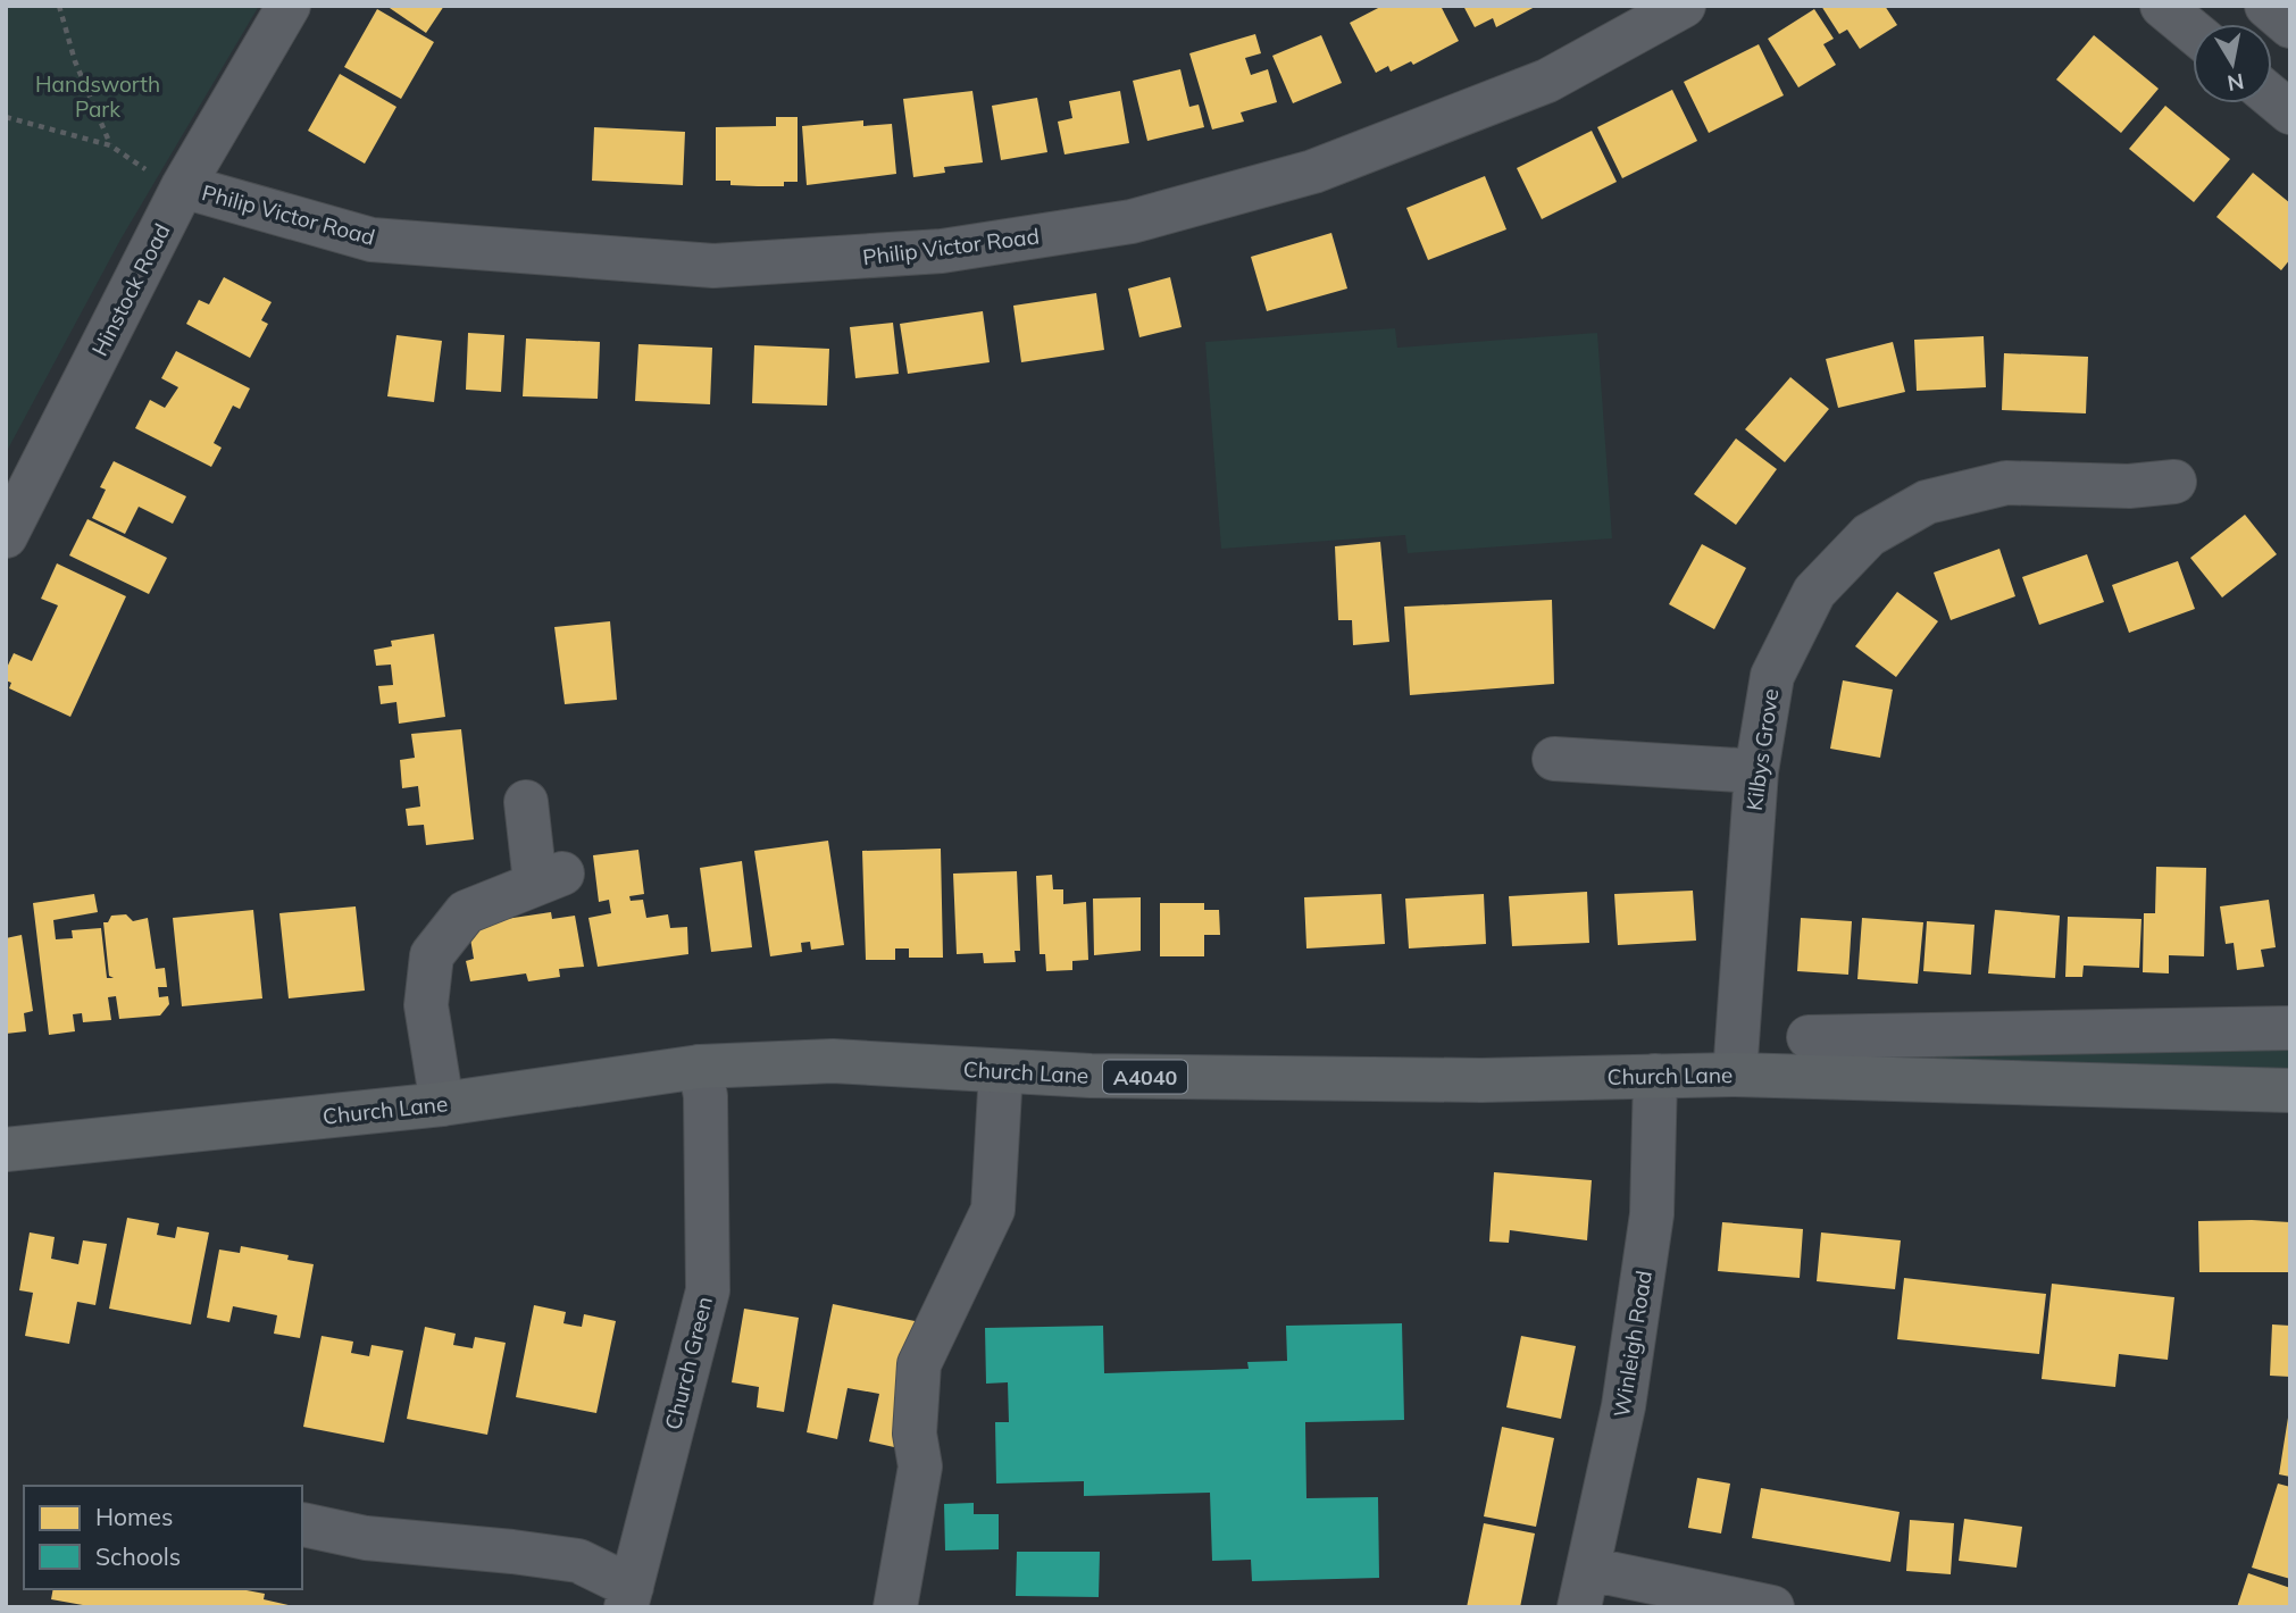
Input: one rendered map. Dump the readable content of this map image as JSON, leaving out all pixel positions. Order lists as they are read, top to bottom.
{
  "streets": {
    "main road": ["Church Lane", "A4040"],
    "street": [
      "Philip Victor Road",
      "Hinstock Road",
      "Kilbys Grove",
      "Winleigh Road",
      "Church Green"
    ]
  },
  "crossings": [
    ["Philip Victor Road", "Hinstock Road"],
    ["Kilbys Grove", "Church Lane"],
    ["Church Lane", "Winleigh Road"],
    ["Church Lane", "Church Green"]
  ],
  "parks": ["Handsworth Park"],
  "legend": ["Homes", "Schools"],
  "north": "bottom"
}
